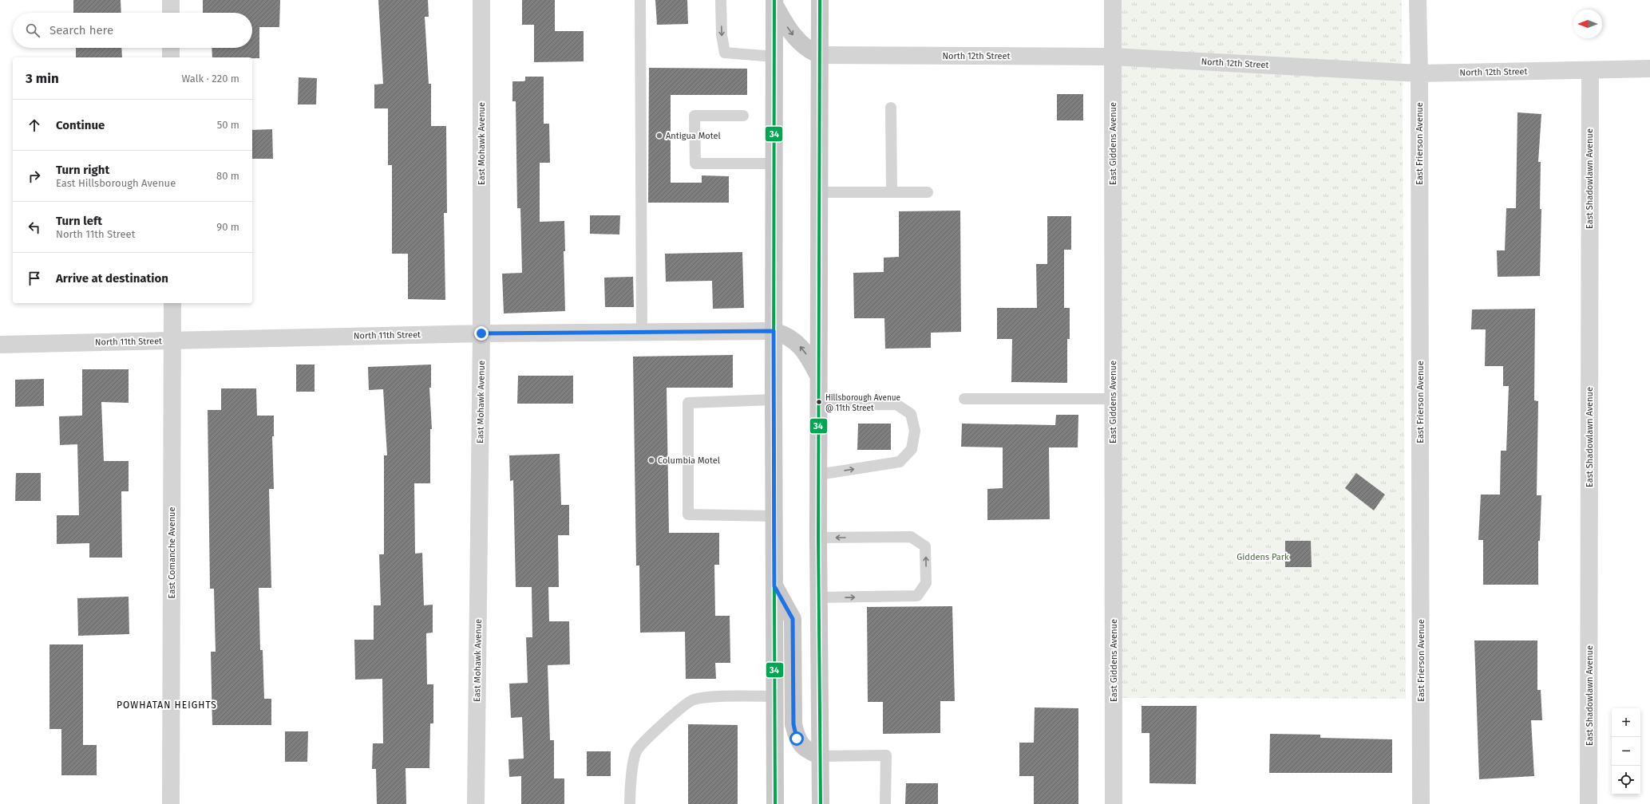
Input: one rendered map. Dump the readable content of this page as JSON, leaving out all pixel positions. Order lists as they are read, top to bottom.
{
  "streets": {
    "street": [
      "North 12th Street",
      "East Mohawk Avenue",
      "East Giddens Avenue",
      "East Frierson Avenue",
      "East Shadowlawn Avenue",
      "North 11th Street",
      "East Comanche Avenue"
    ]
  },
  "crossings": [
    ["North 12th Street", "East Giddens Avenue"],
    ["North 12th Street", "East Frierson Avenue"],
    ["North 12th Street", "East Shadowlawn Avenue"],
    ["East Mohawk Avenue", "North 11th Street"],
    ["North 11th Street", "East Comanche Avenue"]
  ],
  "districts": ["POWHATAN HEIGHTS"],
  "parks": ["Giddens Park"],
  "places": ["Antigua Motel", "Hillsborough Avenue @ 11th Street", "Columbia Motel"],
  "lines": ["transit line 34"],
  "north": "left",
  "page": {
    "search": "Search here",
    "heading": ["3 min", "Walk · 220 m"],
    "list": [
      ["Continue", "50 m"],
      ["Turn right", "East Hillsborough Avenue", "80 m"],
      ["Turn left", "North 11th Street", "90 m"],
      "Arrive at destination"
    ],
    "map_buttons": ["+", "−"]
  }
}
